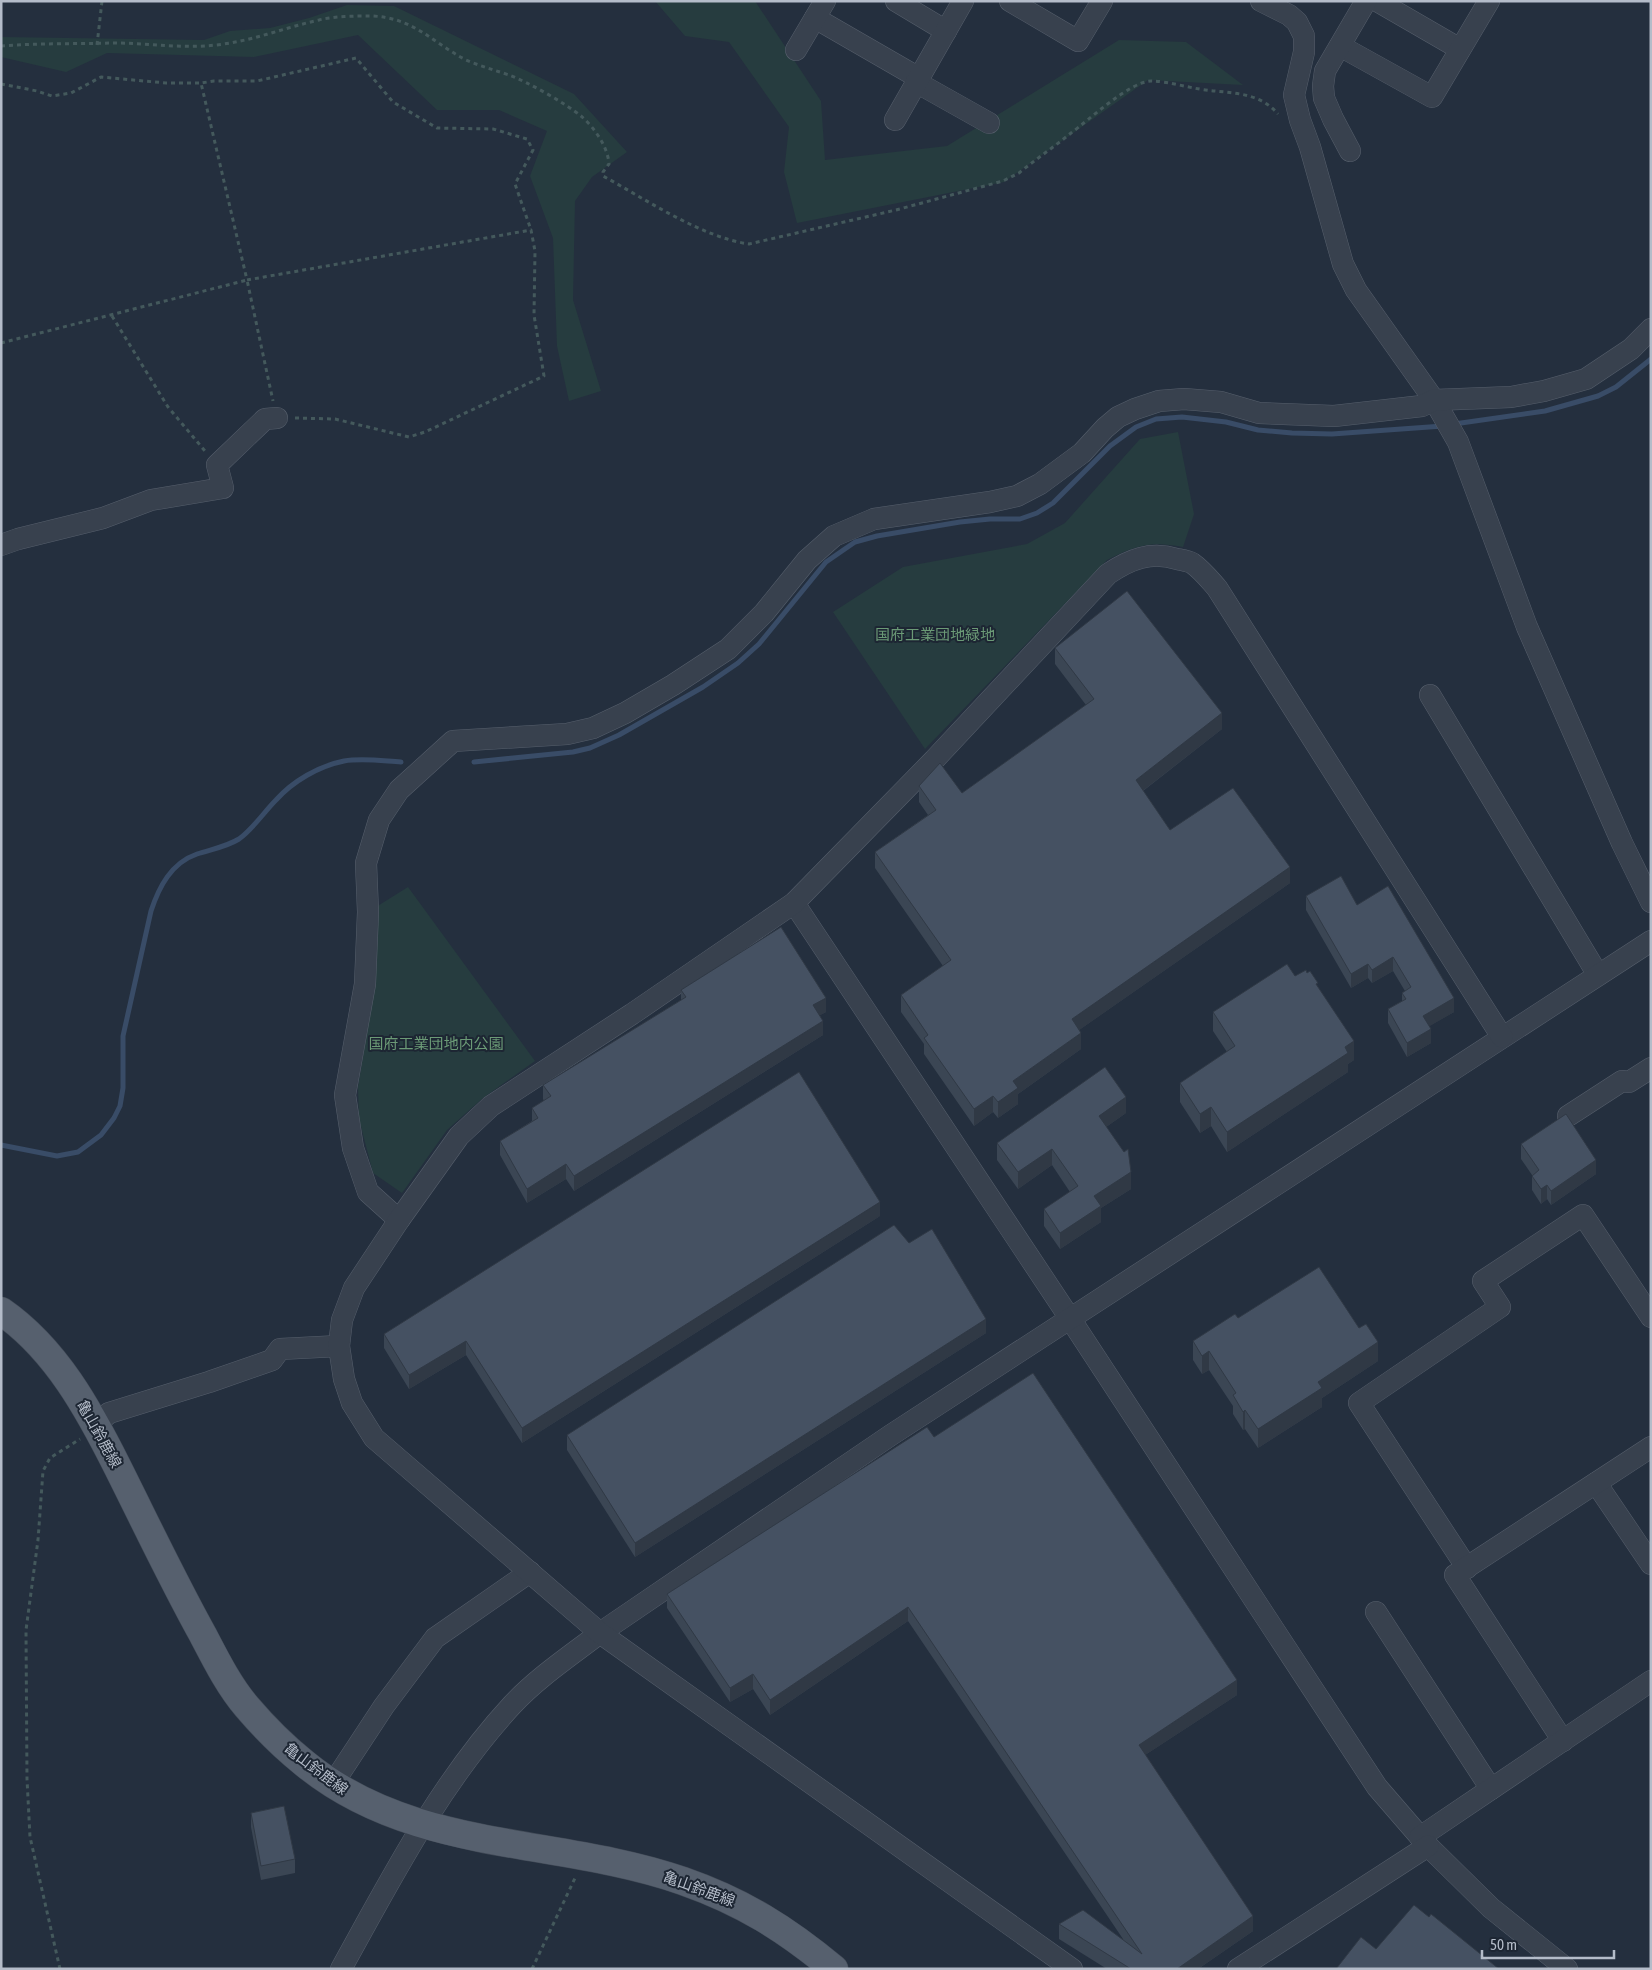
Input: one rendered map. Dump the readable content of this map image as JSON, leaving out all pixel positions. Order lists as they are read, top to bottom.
{
  "streets": {
    "main road": ["亀山鈴鹿線"]
  },
  "parks": ["国府工業団地緑地", "国府工業団地内公園"],
  "scale_bar": "50 m"
}
